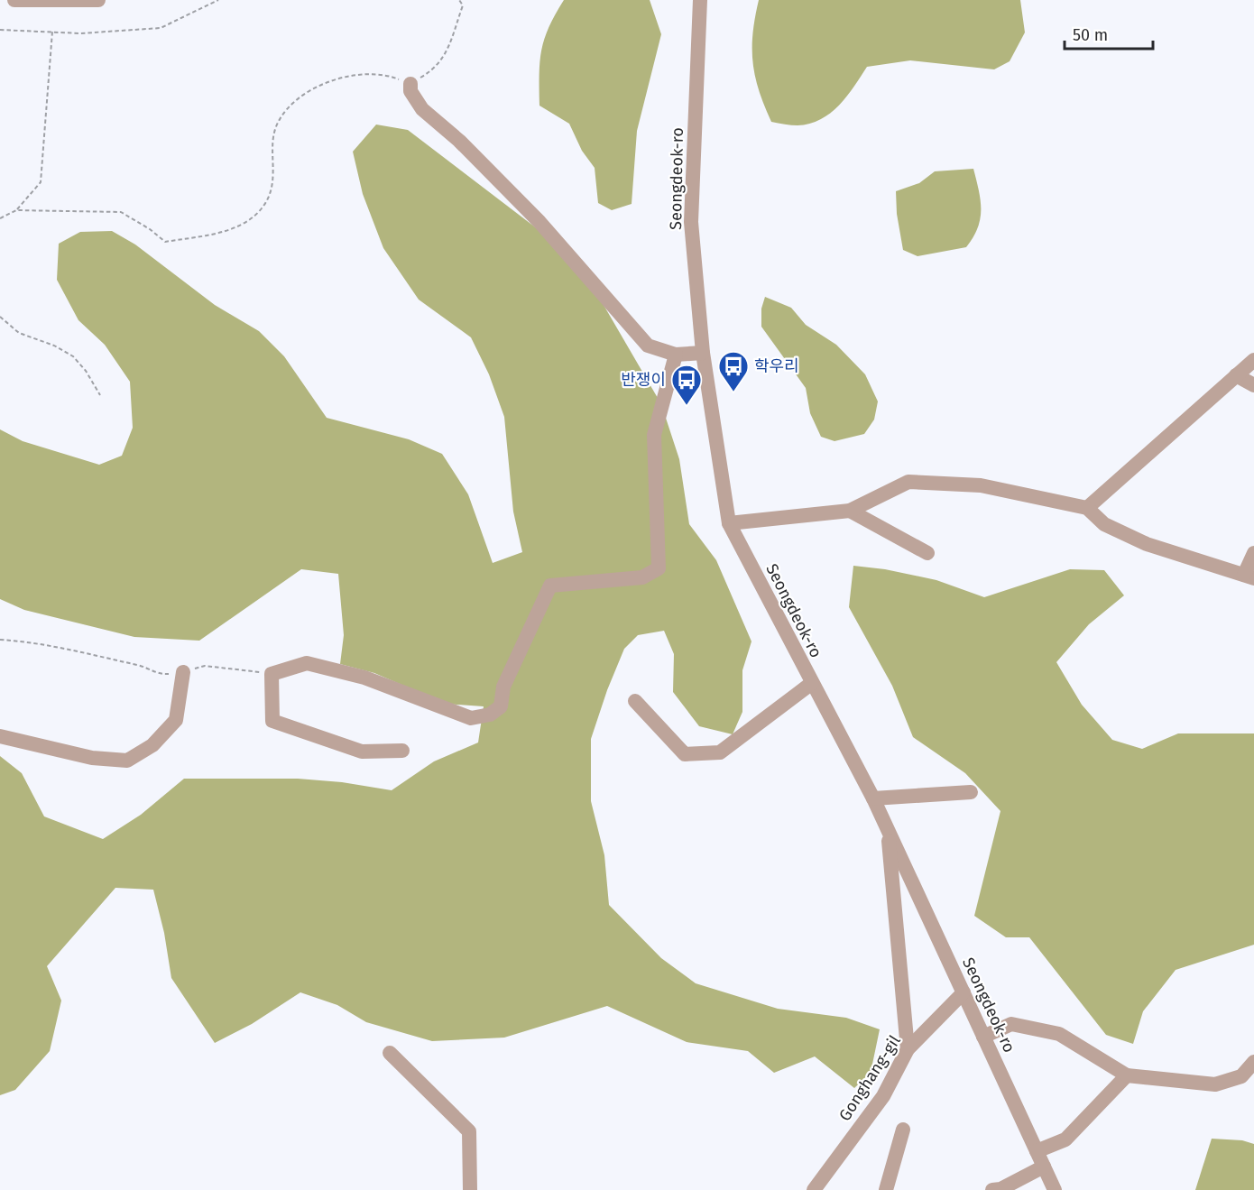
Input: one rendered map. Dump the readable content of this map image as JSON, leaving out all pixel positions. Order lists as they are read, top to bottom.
{
  "streets": {
    "street": ["Seongdeok-ro", "Gonghang-gil"]
  },
  "crossings": [
    ["Seongdeok-ro", "Gonghang-gil"]
  ],
  "places": {
    "bus stop": ["학우리", "반쟁이"]
  },
  "scale_bar": "50 m"
}
